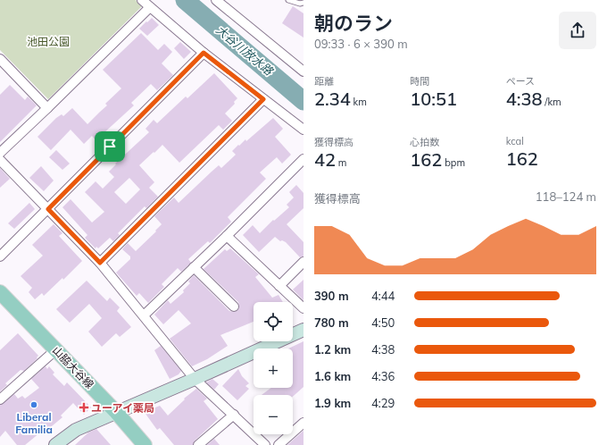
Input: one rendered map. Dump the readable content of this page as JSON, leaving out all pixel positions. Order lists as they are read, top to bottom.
{
  "streets": {
    "main road": ["山脇大谷線"]
  },
  "water": ["大谷川放水路"],
  "parks": ["池田公園"],
  "places": {
    "other": ["Liberal Familia"],
    "health": ["ユーアイ薬局"]
  },
  "page": {
    "heading": ["朝のラン", "09:33 · 6 × 390 m"],
    "stats": [
      ["距離", "2.34 km"],
      ["時間", "10:51"],
      ["ペース", "4:38 /km"],
      ["獲得標高", "42 m"],
      ["心拍数", "162 bpm"],
      ["kcal", "162"]
    ],
    "chart": ["獲得標高", "118–124 m"],
    "list": [
      {
        "name": "390 m",
        "note": "4:44"
      },
      {
        "name": "780 m",
        "note": "4:50"
      },
      {
        "name": "1.2 km",
        "note": "4:38"
      },
      {
        "name": "1.6 km",
        "note": "4:36"
      },
      {
        "name": "1.9 km",
        "note": "4:29"
      }
    ],
    "map_buttons": ["+", "−"]
  }
}
